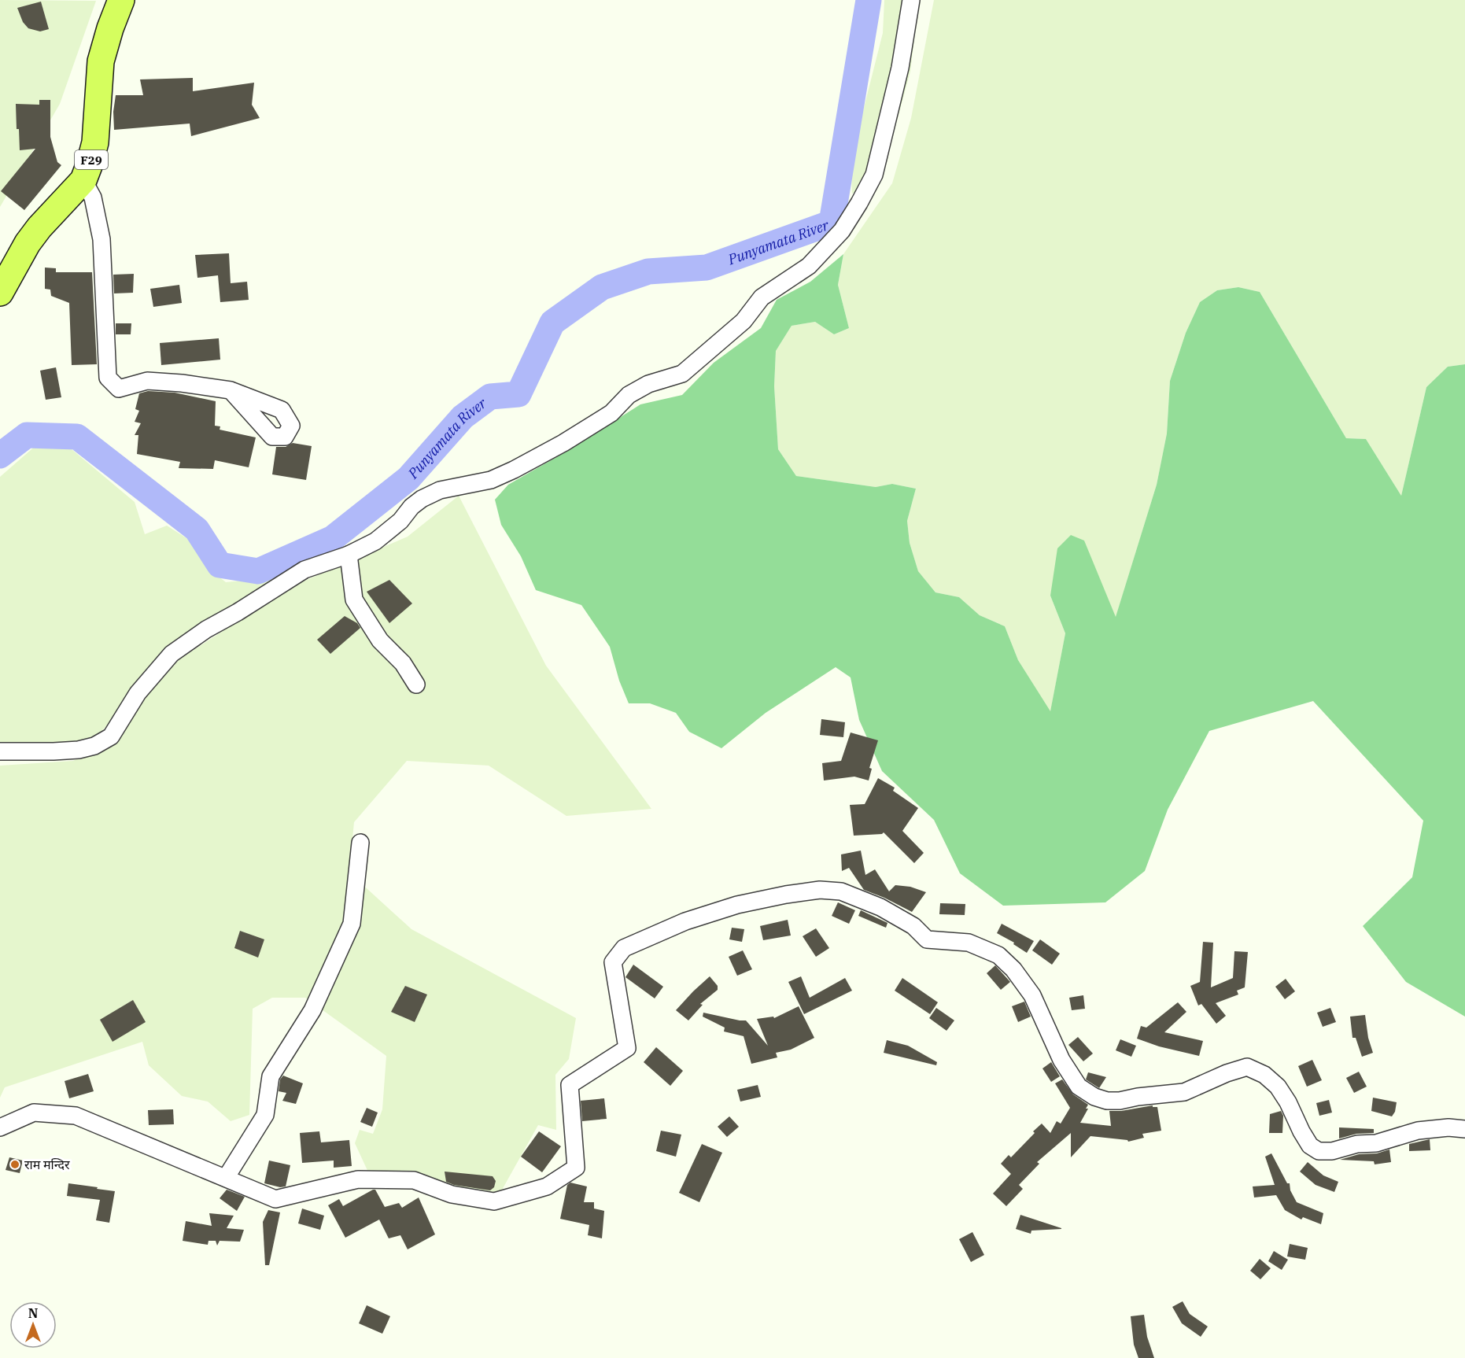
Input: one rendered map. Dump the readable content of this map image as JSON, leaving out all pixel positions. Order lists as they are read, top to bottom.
{
  "streets": {
    "main road": ["F29"]
  },
  "water": ["Punyamata River"],
  "places": ["राम मन्दिर"],
  "north": "top"
}
